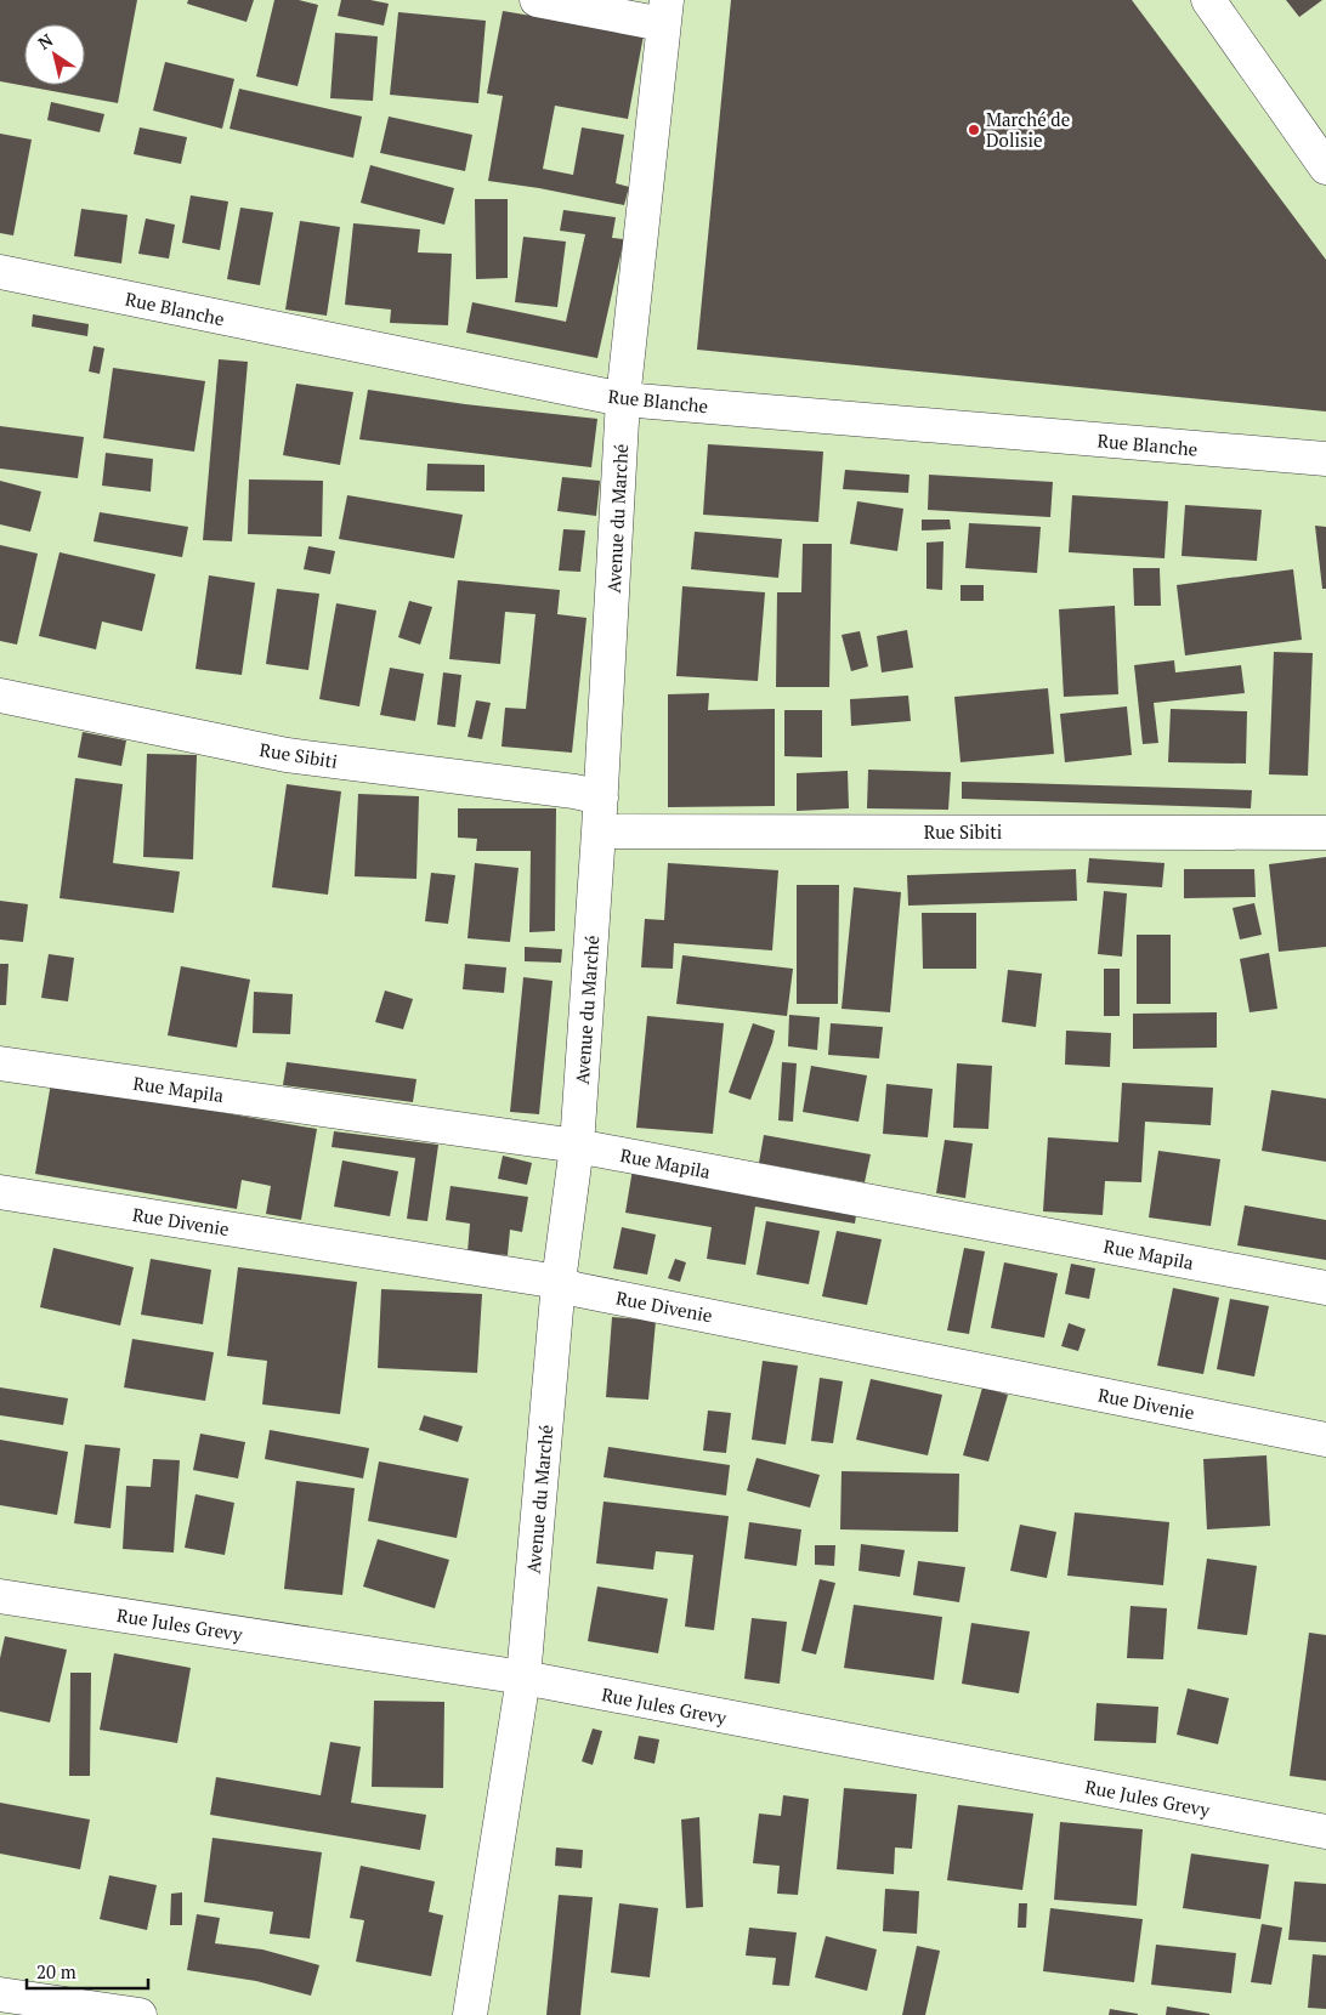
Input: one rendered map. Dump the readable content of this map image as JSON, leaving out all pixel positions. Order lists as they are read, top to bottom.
{
  "streets": {
    "street": [
      "Rue Blanche",
      "Avenue du Marché",
      "Rue Sibiti",
      "Rue Mapila",
      "Rue Divenie",
      "Rue Jules Grevy"
    ]
  },
  "crossings": [
    ["Rue Blanche", "Avenue du Marché"],
    ["Avenue du Marché", "Rue Sibiti"],
    ["Avenue du Marché", "Rue Mapila"],
    ["Avenue du Marché", "Rue Divenie"],
    ["Avenue du Marché", "Rue Jules Grevy"]
  ],
  "places": ["Marché de Dolisie"],
  "scale_bar": "20 m",
  "north": "top left"
}
